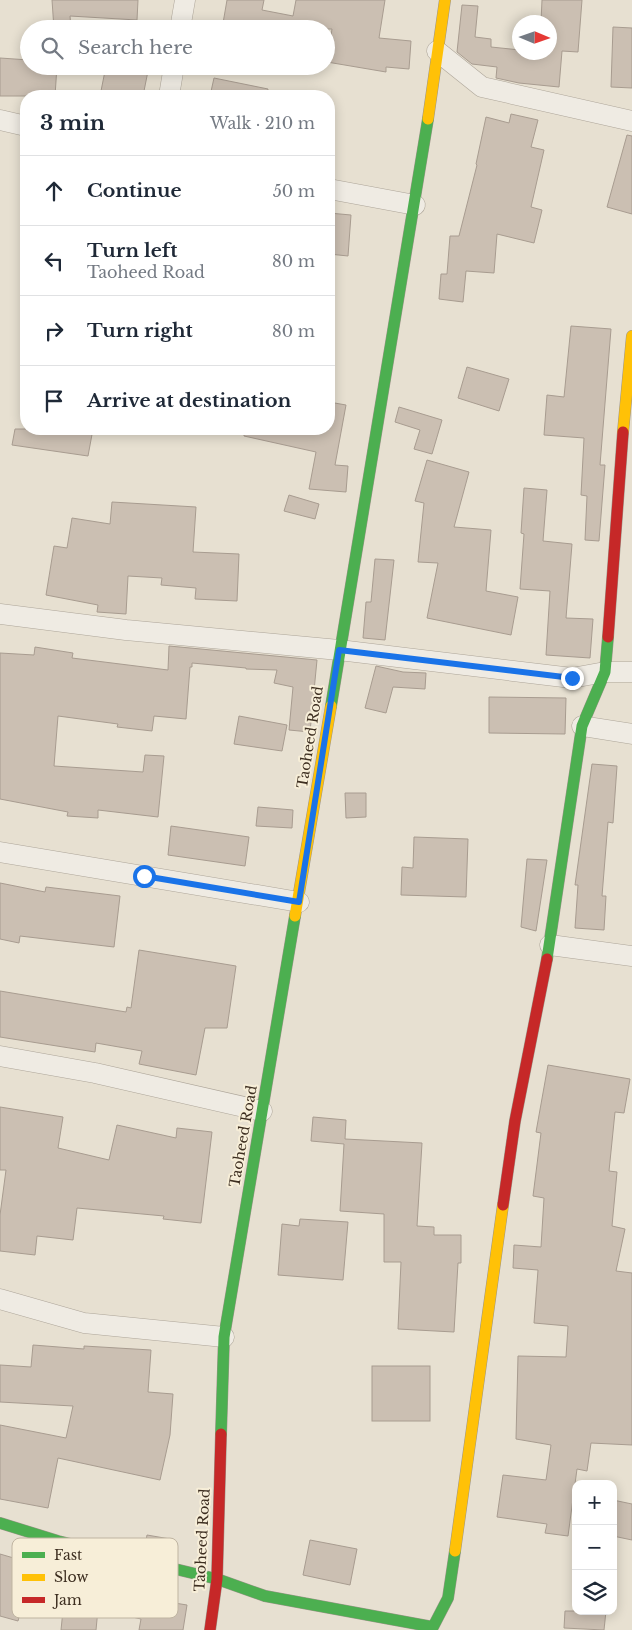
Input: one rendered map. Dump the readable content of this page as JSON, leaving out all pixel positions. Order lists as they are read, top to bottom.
{
  "streets": {
    "street": ["Taoheed Road"]
  },
  "legend": ["Fast", "Slow", "Jam"],
  "north": "right",
  "page": {
    "search": "Search here",
    "heading": ["3 min", "Walk · 210 m"],
    "list": [
      ["Continue", "50 m"],
      ["Turn left", "Taoheed Road", "80 m"],
      ["Turn right", "80 m"],
      "Arrive at destination"
    ],
    "map_buttons": ["+", "−"]
  }
}
